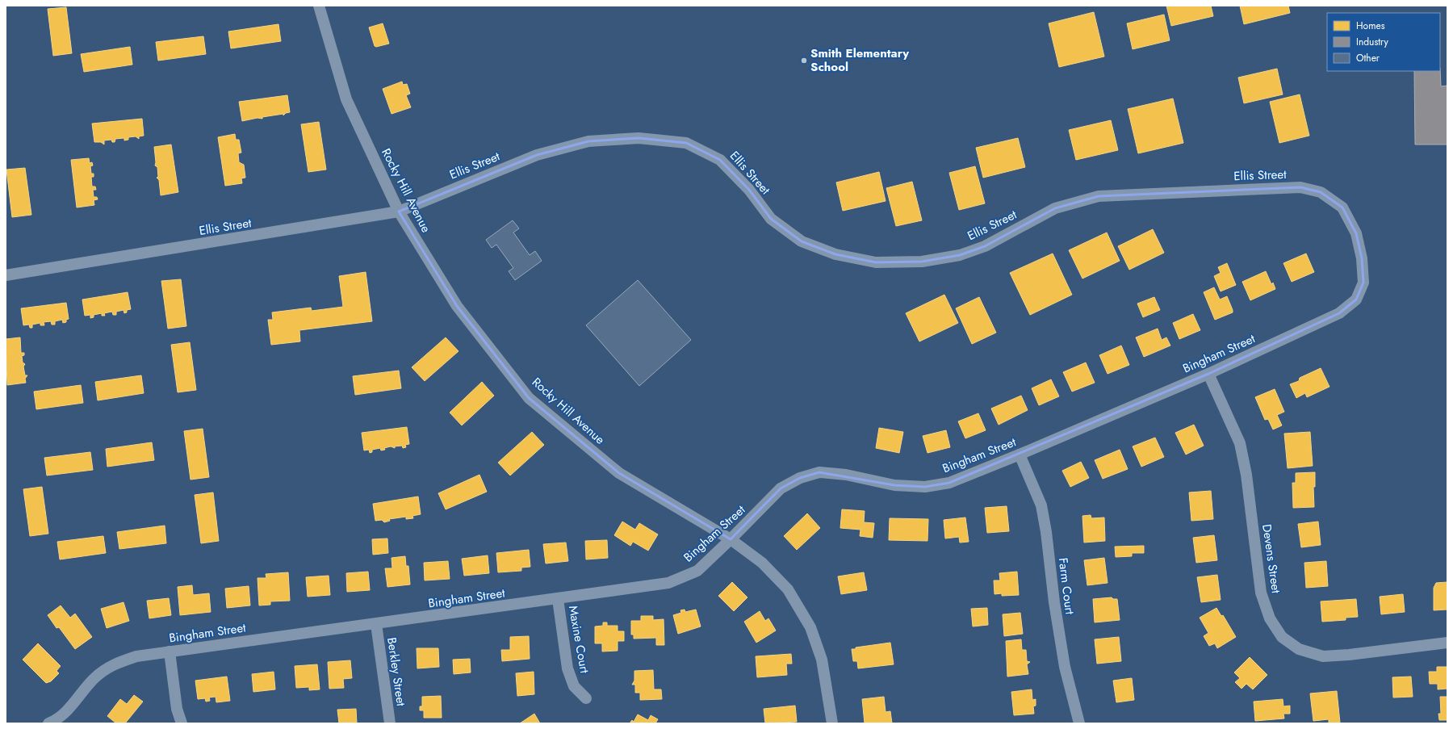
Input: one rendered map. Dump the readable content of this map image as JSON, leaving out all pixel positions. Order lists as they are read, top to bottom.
{
  "streets": {
    "street": [
      "Ellis Street",
      "Rocky Hill Avenue",
      "Bingham Street",
      "Devens Street",
      "Farm Court",
      "Maxine Court",
      "Berkley Street"
    ]
  },
  "crossings": [
    ["Ellis Street", "Rocky Hill Avenue"],
    ["Ellis Street", "Bingham Street"],
    ["Rocky Hill Avenue", "Bingham Street"],
    ["Bingham Street", "Devens Street"],
    ["Bingham Street", "Farm Court"],
    ["Bingham Street", "Maxine Court"],
    ["Bingham Street", "Berkley Street"]
  ],
  "places": ["Smith Elementary School"],
  "legend": ["Homes", "Industry", "Other"]
}
